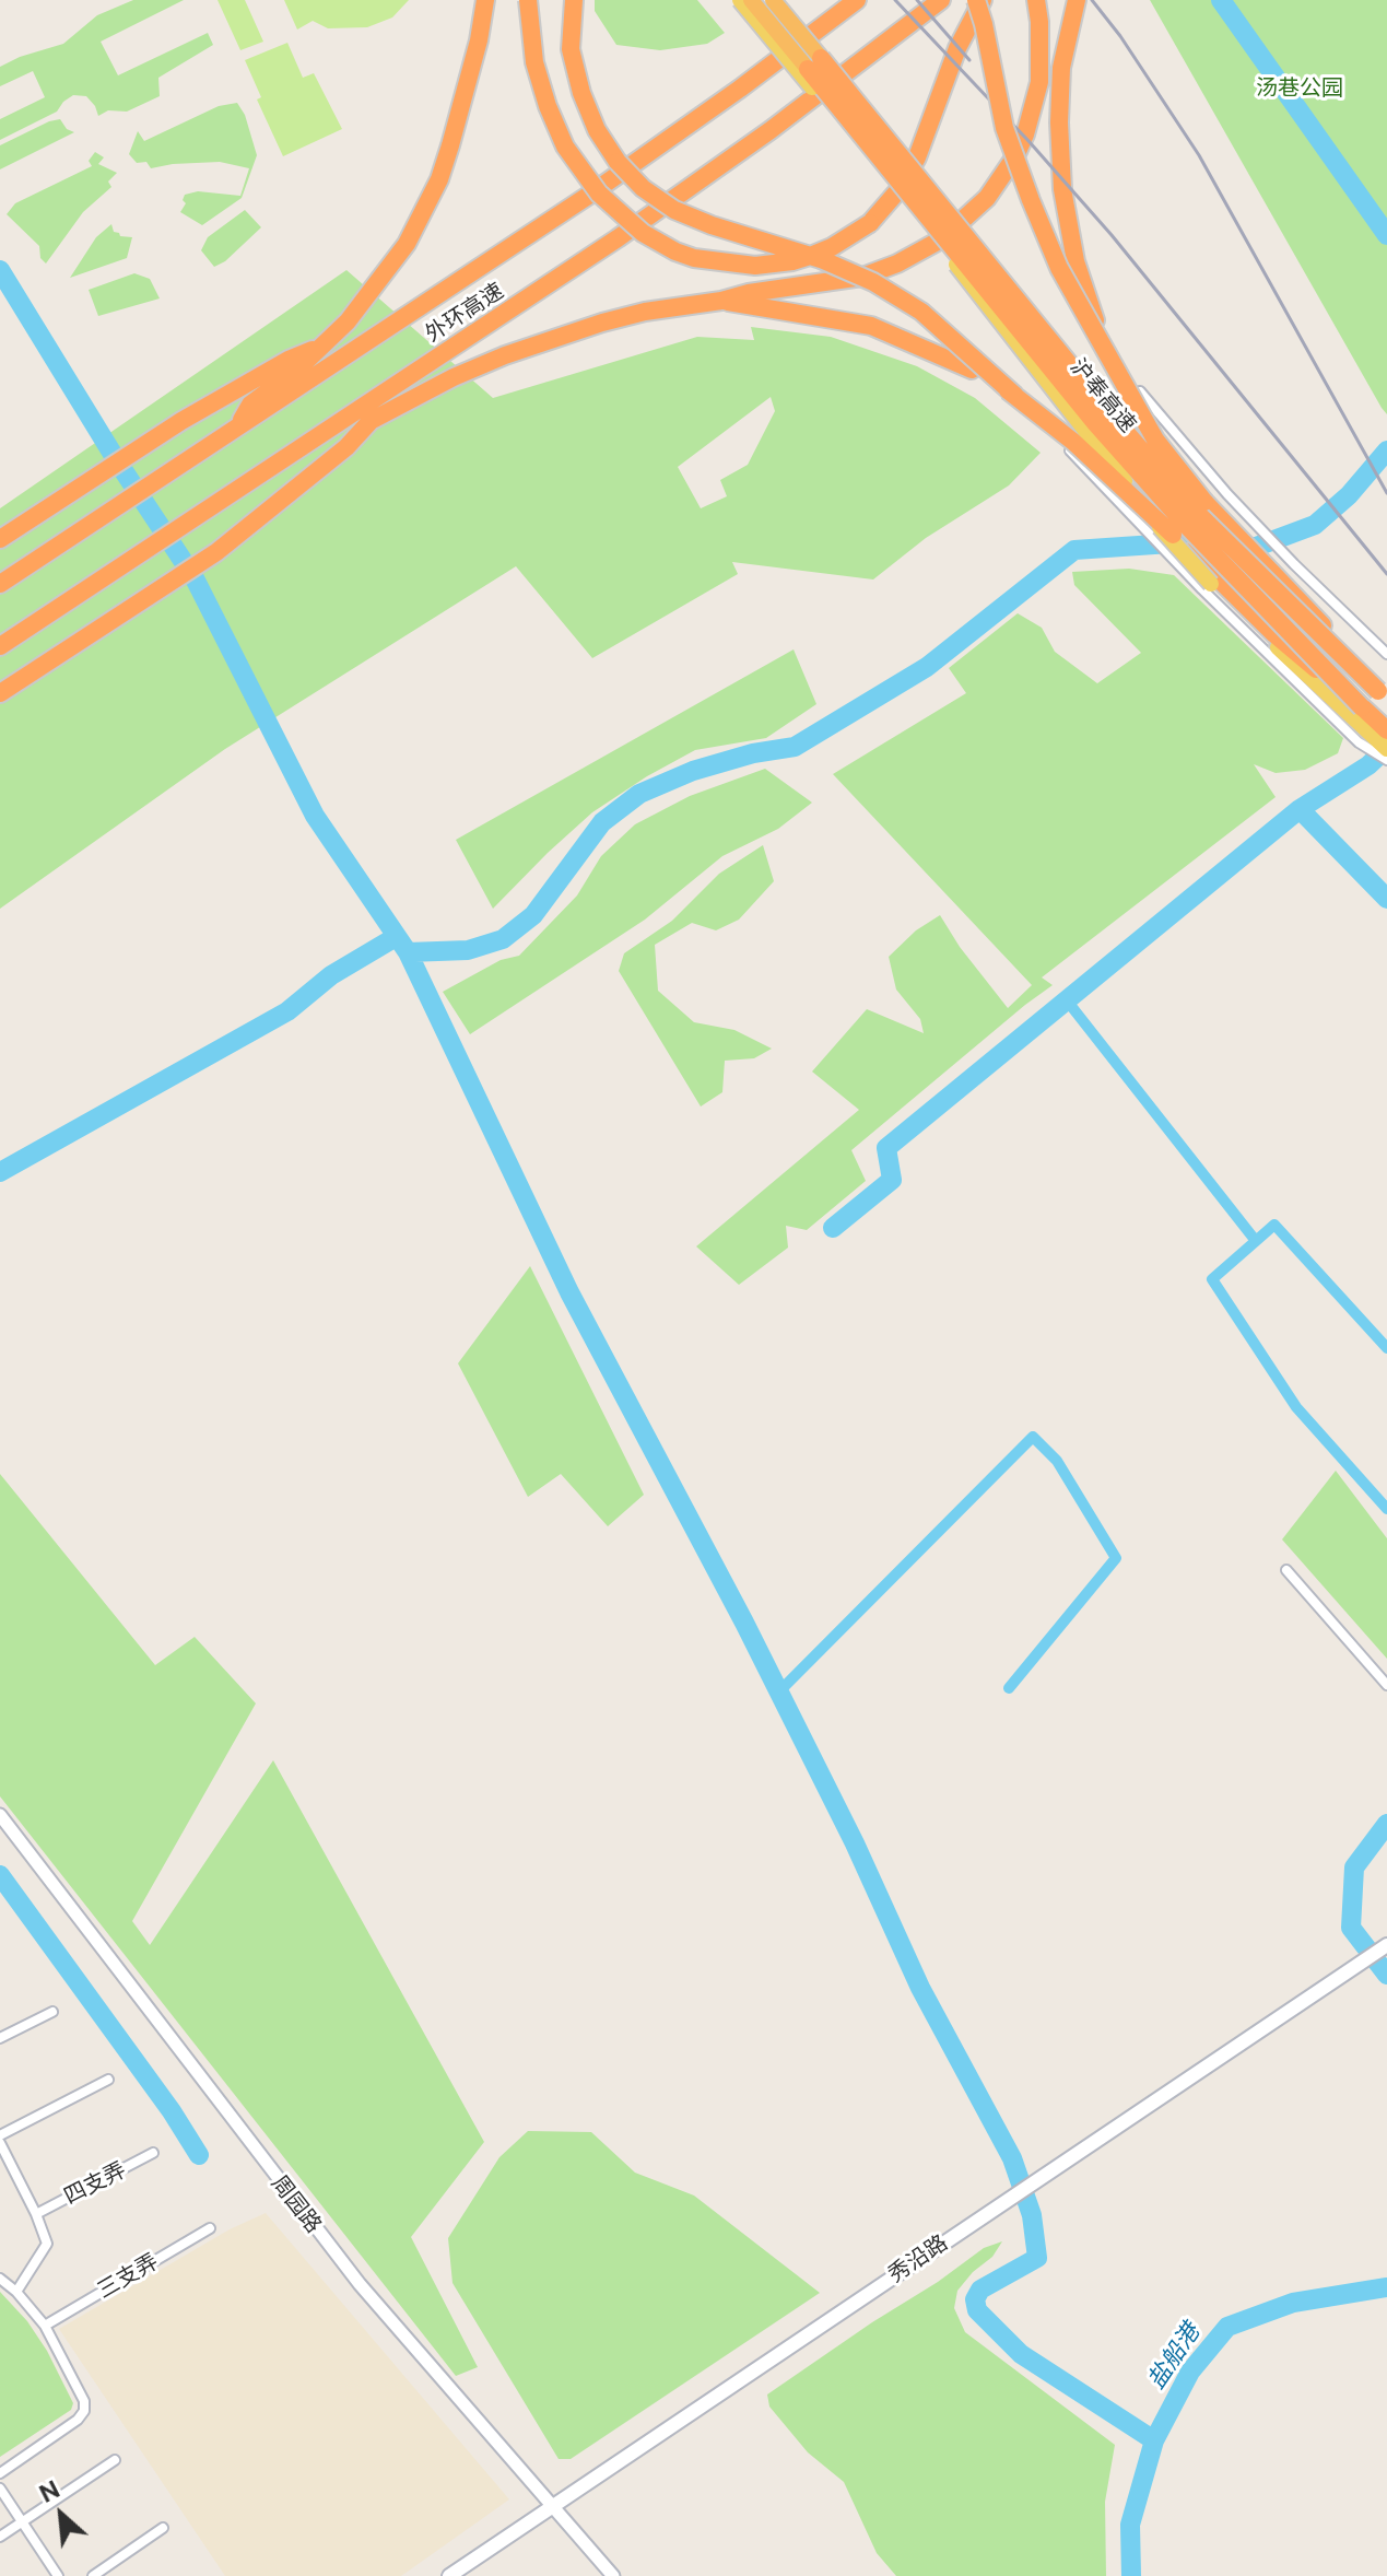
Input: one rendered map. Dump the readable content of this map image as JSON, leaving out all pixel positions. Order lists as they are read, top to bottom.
{
  "streets": {
    "highway": ["外环高速", "沪奉高速"],
    "main road": ["秀沿路"],
    "street": ["四支弄", "周园路", "三支弄"]
  },
  "crossings": [
    ["周园路", "秀沿路"]
  ],
  "water": ["盐船港"],
  "parks": ["汤巷公园"],
  "north": "top left"
}
